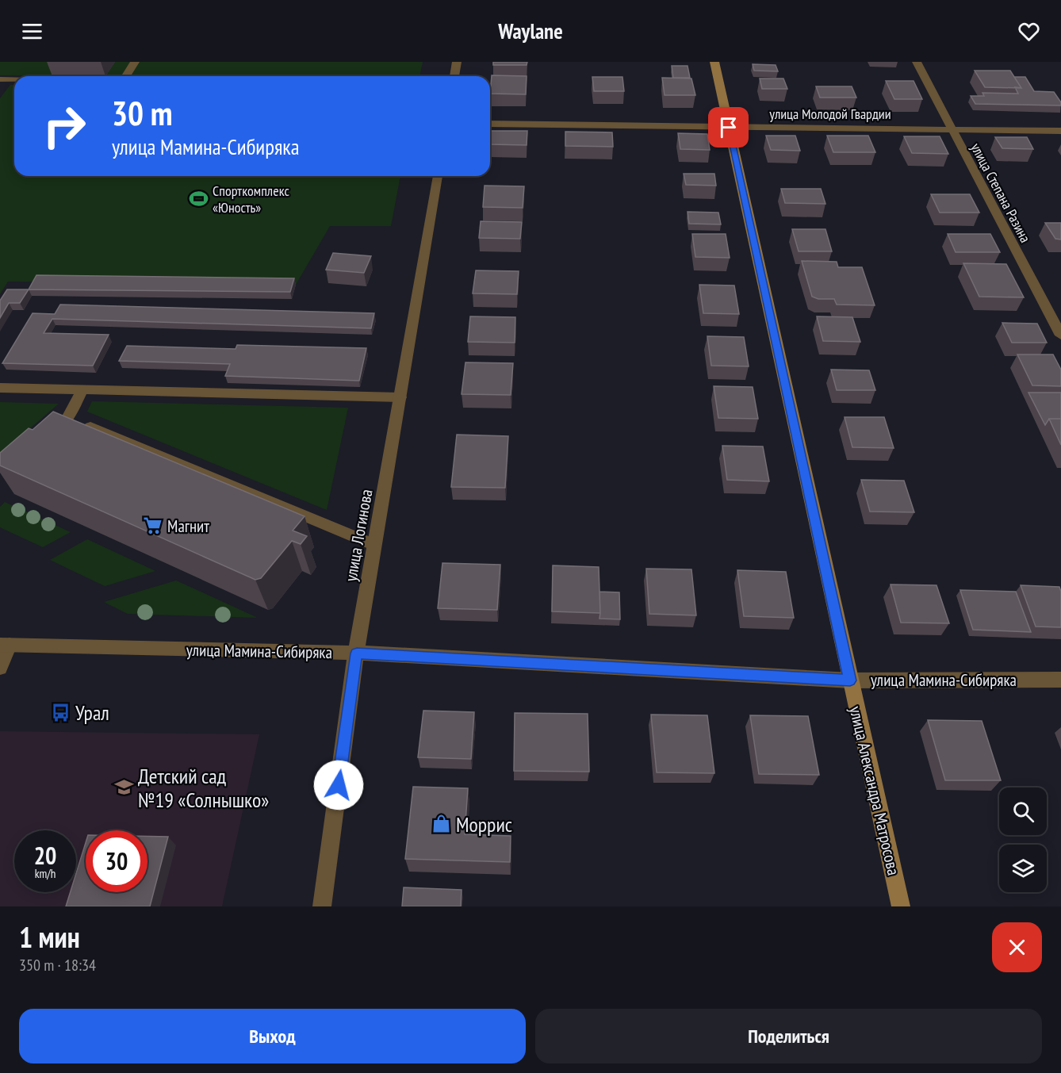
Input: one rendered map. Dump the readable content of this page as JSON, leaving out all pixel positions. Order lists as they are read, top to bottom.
{
  "streets": {
    "street": [
      "улица Молодой Гвардии",
      "улица Степана Разина",
      "улица Логинова",
      "улица Мамина-Сибиряка",
      "улица Александра Матросова"
    ]
  },
  "crossings": [
    ["улица Молодой Гвардии", "улица Степана Разина"],
    ["улица Молодой Гвардии", "улица Александра Матросова"],
    ["улица Логинова", "улица Мамина-Сибиряка"],
    ["улица Мамина-Сибиряка", "улица Александра Матросова"]
  ],
  "places": {
    "sports": ["Спорткомплекс «Юность»"],
    "supermarket": ["Магнит"],
    "bus stop": ["Урал"],
    "school or university": ["Детский сад №19 «Солнышко»"],
    "shop": ["Моррис"]
  },
  "page": {
    "header": "Waylane",
    "turn": ["30 m", "улица Мамина-Сибиряка"],
    "speed": "20 km/h",
    "limit": "30",
    "heading": ["1 мин", "350 m · 18:34"],
    "buttons": ["Выход", "Поделиться"]
  }
}
